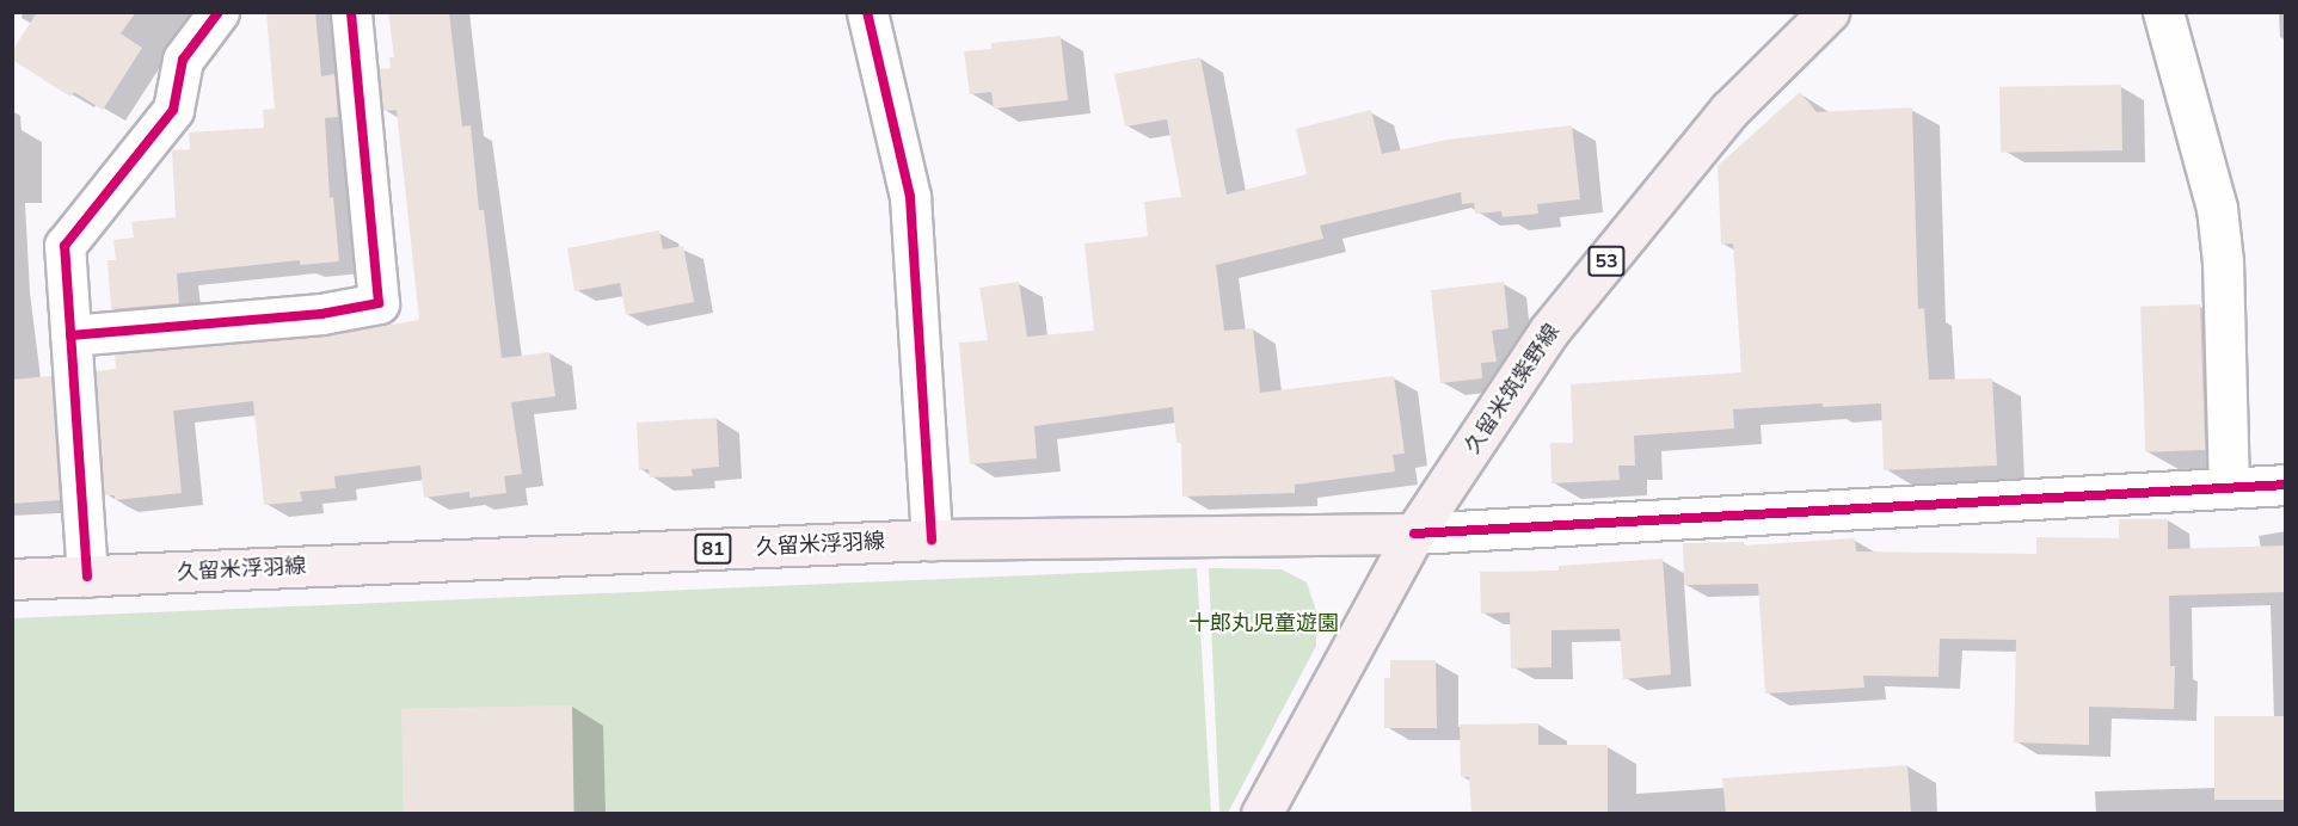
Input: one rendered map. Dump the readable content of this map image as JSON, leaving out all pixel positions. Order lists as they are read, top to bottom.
{
  "streets": {
    "main road": [
      "53",
      "久留米筑紫野線",
      "久留米浮羽線",
      "81"
    ]
  },
  "crossings": [
    ["久留米筑紫野線", "久留米浮羽線"]
  ],
  "parks": ["十郎丸児童遊園"]
}
